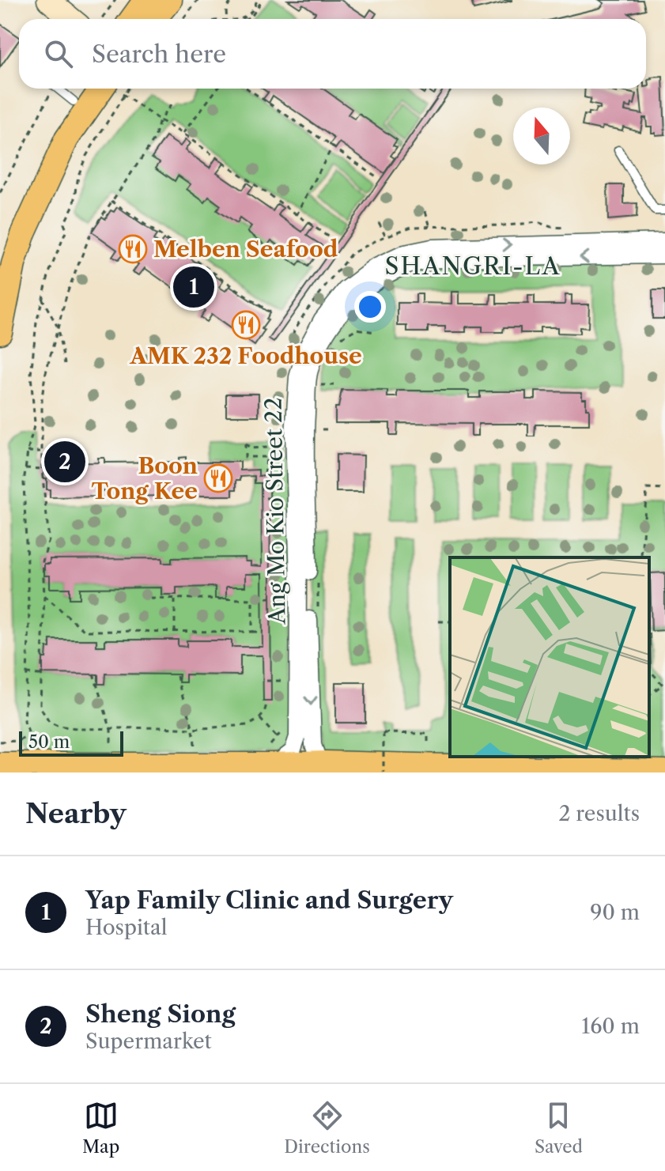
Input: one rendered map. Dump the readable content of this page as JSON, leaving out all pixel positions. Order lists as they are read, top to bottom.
{
  "streets": {
    "street": ["Ang Mo Kio Street 22"]
  },
  "districts": ["SHANGRI-LA"],
  "places": {
    "restaurant": ["Melben Seafood", "AMK 232 Foodhouse", "Boon Tong Kee"]
  },
  "scale_bar": "50 m",
  "north": "top",
  "page": {
    "search": "Search here",
    "pins": ["1", "2"],
    "scale": "50 m",
    "heading": ["Nearby", "2 results"],
    "list": [
      {
        "mark": "1",
        "name": "Yap Family Clinic and Surgery",
        "note": "Hospital",
        "value": "90 m"
      },
      {
        "mark": "2",
        "name": "Sheng Siong",
        "note": "Supermarket",
        "value": "160 m"
      }
    ],
    "nav": ["Map", "Directions", "Saved"]
  }
}
